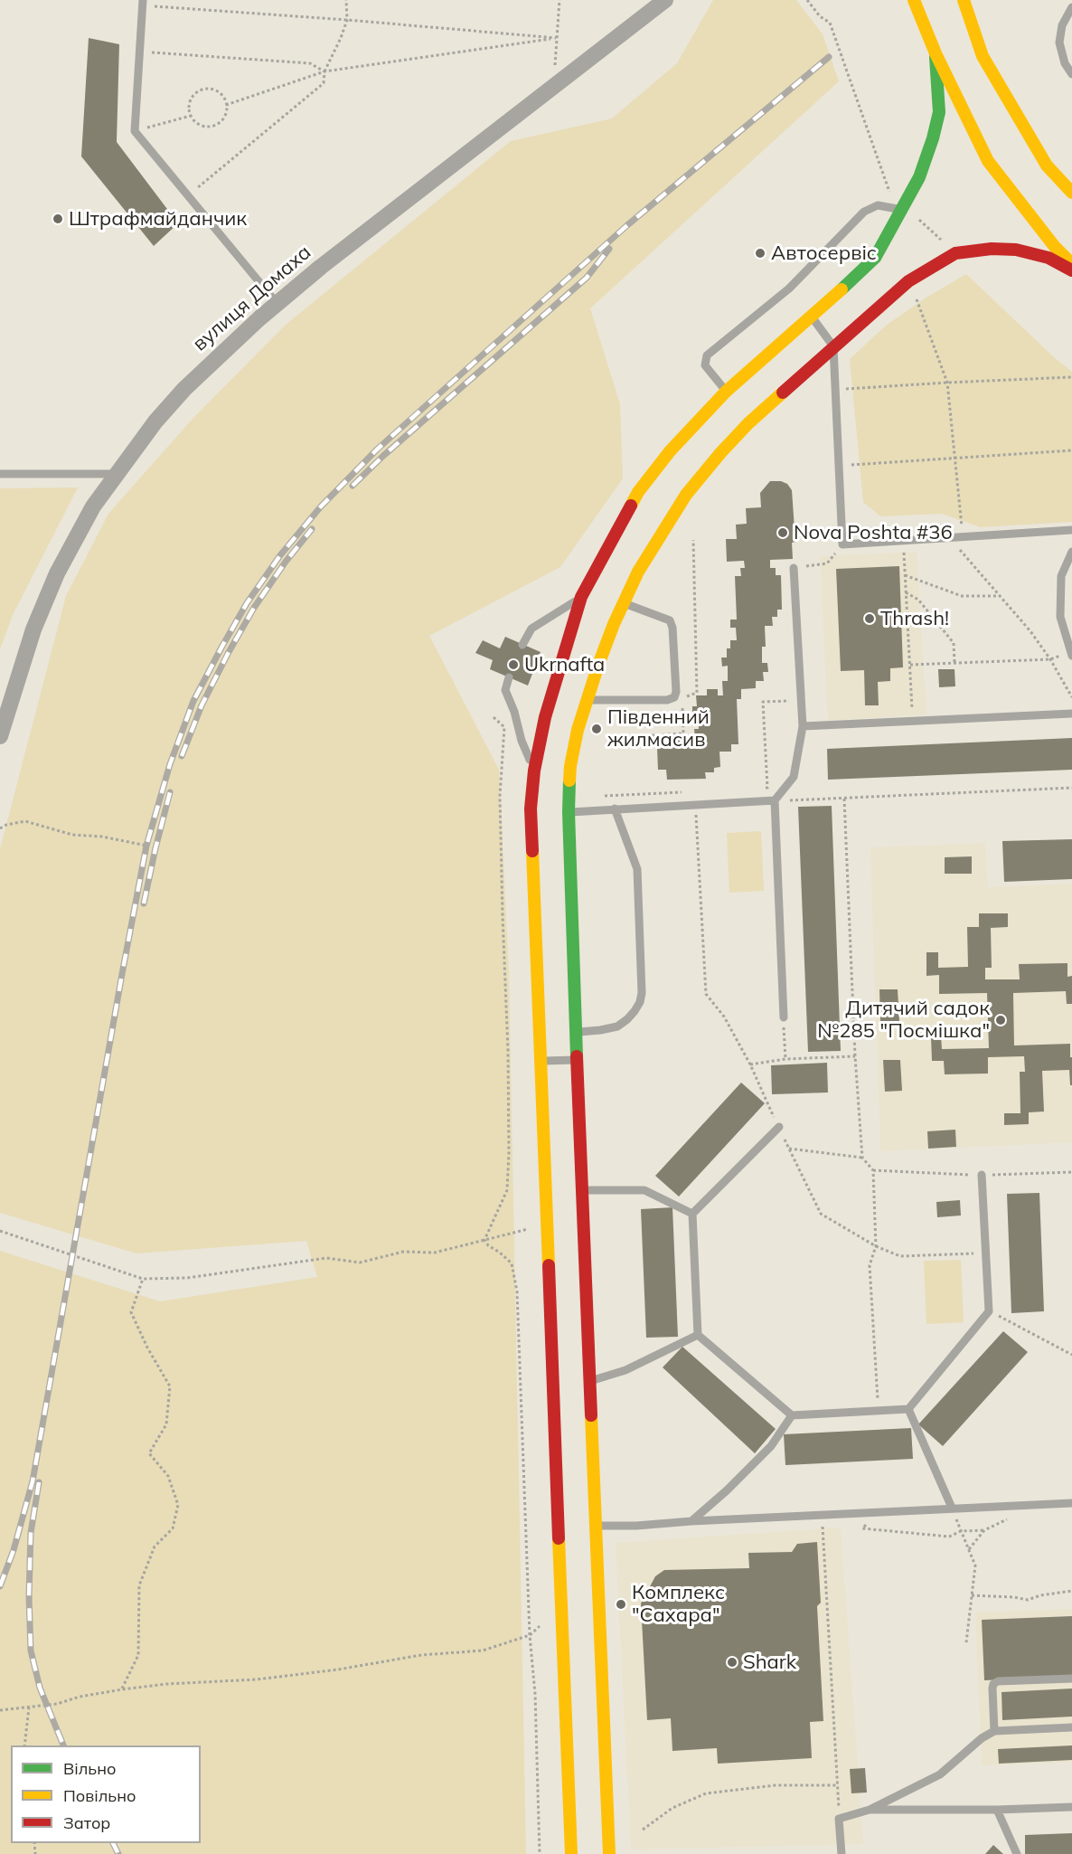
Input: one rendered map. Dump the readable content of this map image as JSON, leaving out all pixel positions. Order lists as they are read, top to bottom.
{
  "streets": {
    "street": ["вулиця Домаха"]
  },
  "places": [
    "Штрафмайданчик",
    "Автосервіс",
    "Nova Poshta #36",
    "Thrash!",
    "Ukrnafta",
    "Південний жилмасив",
    "Дитячий садок №285 \"Посмішка\"",
    "Комплекс \"Сахара\"",
    "Shark"
  ],
  "legend": ["Вільно", "Повільно", "Затор"]
}
